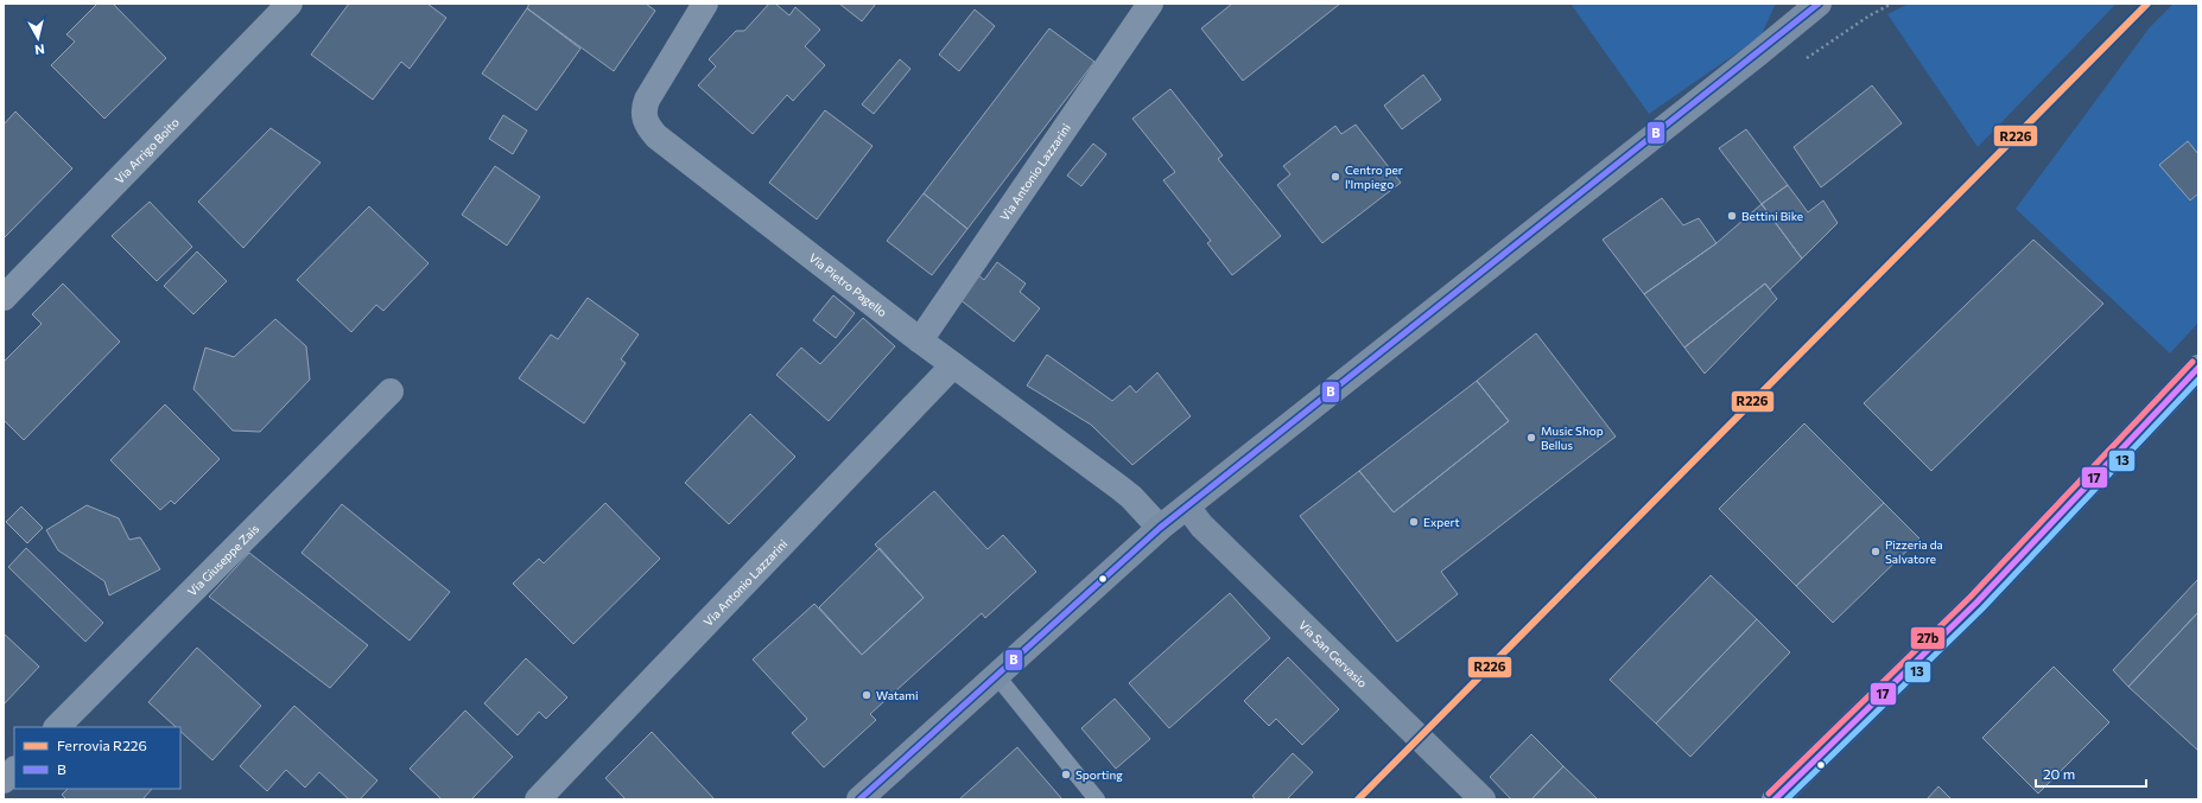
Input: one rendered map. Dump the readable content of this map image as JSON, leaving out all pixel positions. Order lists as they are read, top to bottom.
{
  "streets": {
    "main road": ["Via San Gervasio"],
    "street": [
      "Via Arrigo Boito",
      "Via Antonio Lazzarini",
      "Via Pietro Pagello",
      "Via Giuseppe Zais"
    ]
  },
  "crossings": [
    ["Via Antonio Lazzarini", "Via Pietro Pagello"]
  ],
  "places": [
    "Centro per l'Impiego",
    "Bettini Bike",
    "Music Shop Bellus",
    "Expert",
    "Pizzeria da Salvatore",
    "Watami",
    "Sporting"
  ],
  "lines": [
    "rail line R226",
    "transit line B",
    "transit line 27b",
    "transit line 17",
    "transit line 13"
  ],
  "legend": ["Ferrovia R226", "B"],
  "scale_bar": "20 m",
  "north": "bottom"
}
